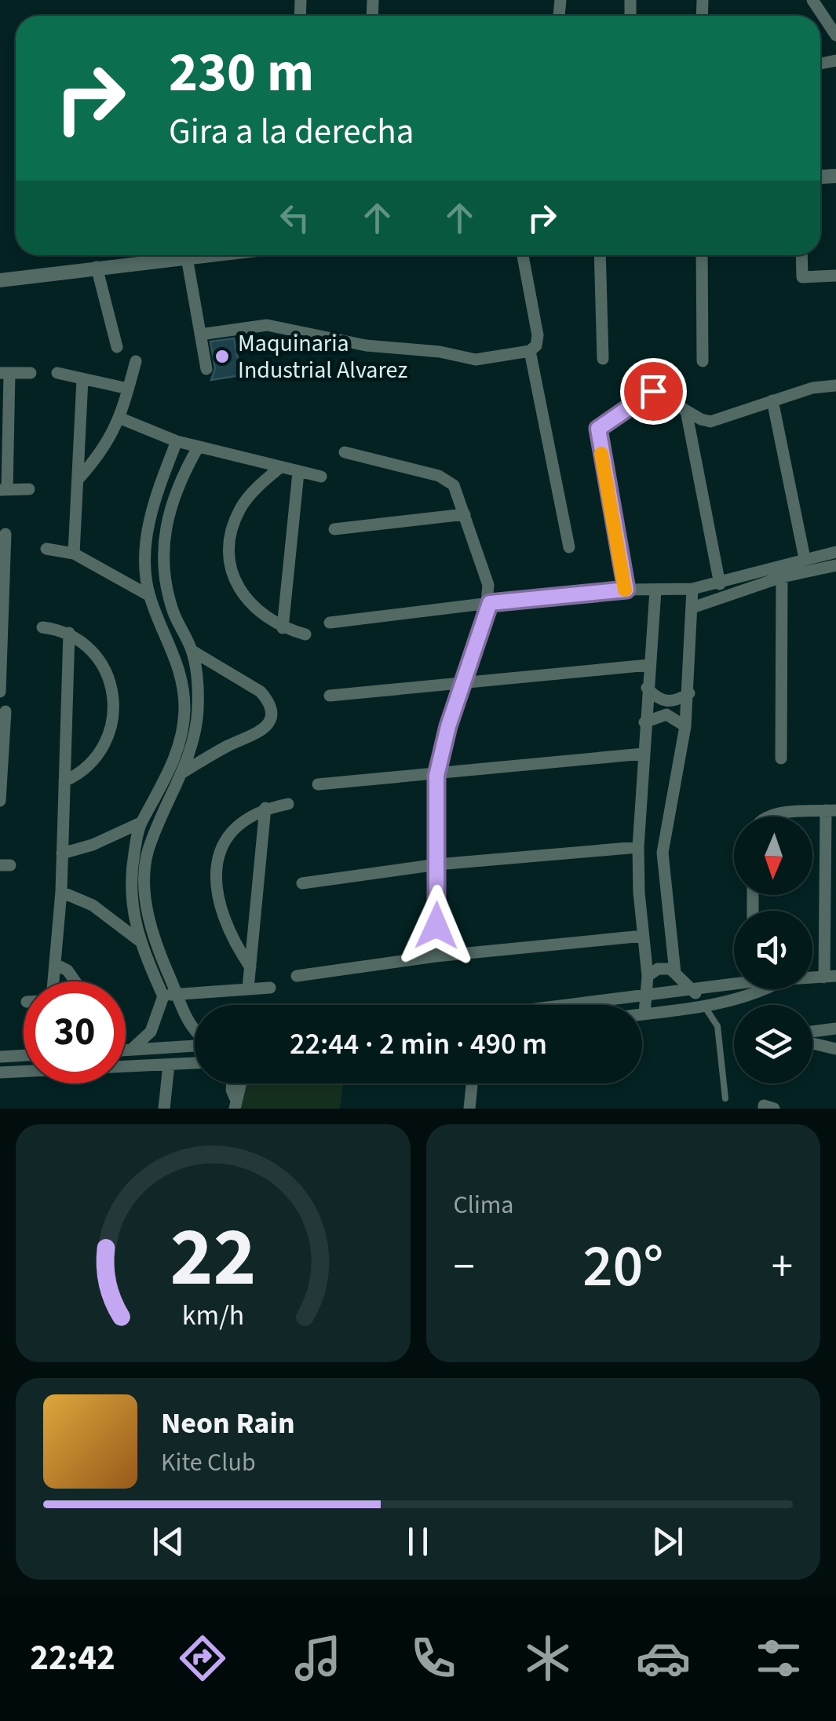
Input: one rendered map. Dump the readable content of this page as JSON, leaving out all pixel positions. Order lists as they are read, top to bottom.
{
  "places": ["Maquinaria Industrial Alvarez"],
  "north": "bottom",
  "page": {
    "turn": ["230 m", "Gira a la derecha"],
    "limit": "30",
    "trip": "22:44 · 2 min · 490 m",
    "tile": "Clima",
    "heat": ["−", "20°", "+"],
    "song": ["Neon Rain", "Kite Club"],
    "tabs": "22:42",
    "gauge": ["22", "km/h"]
  }
}
